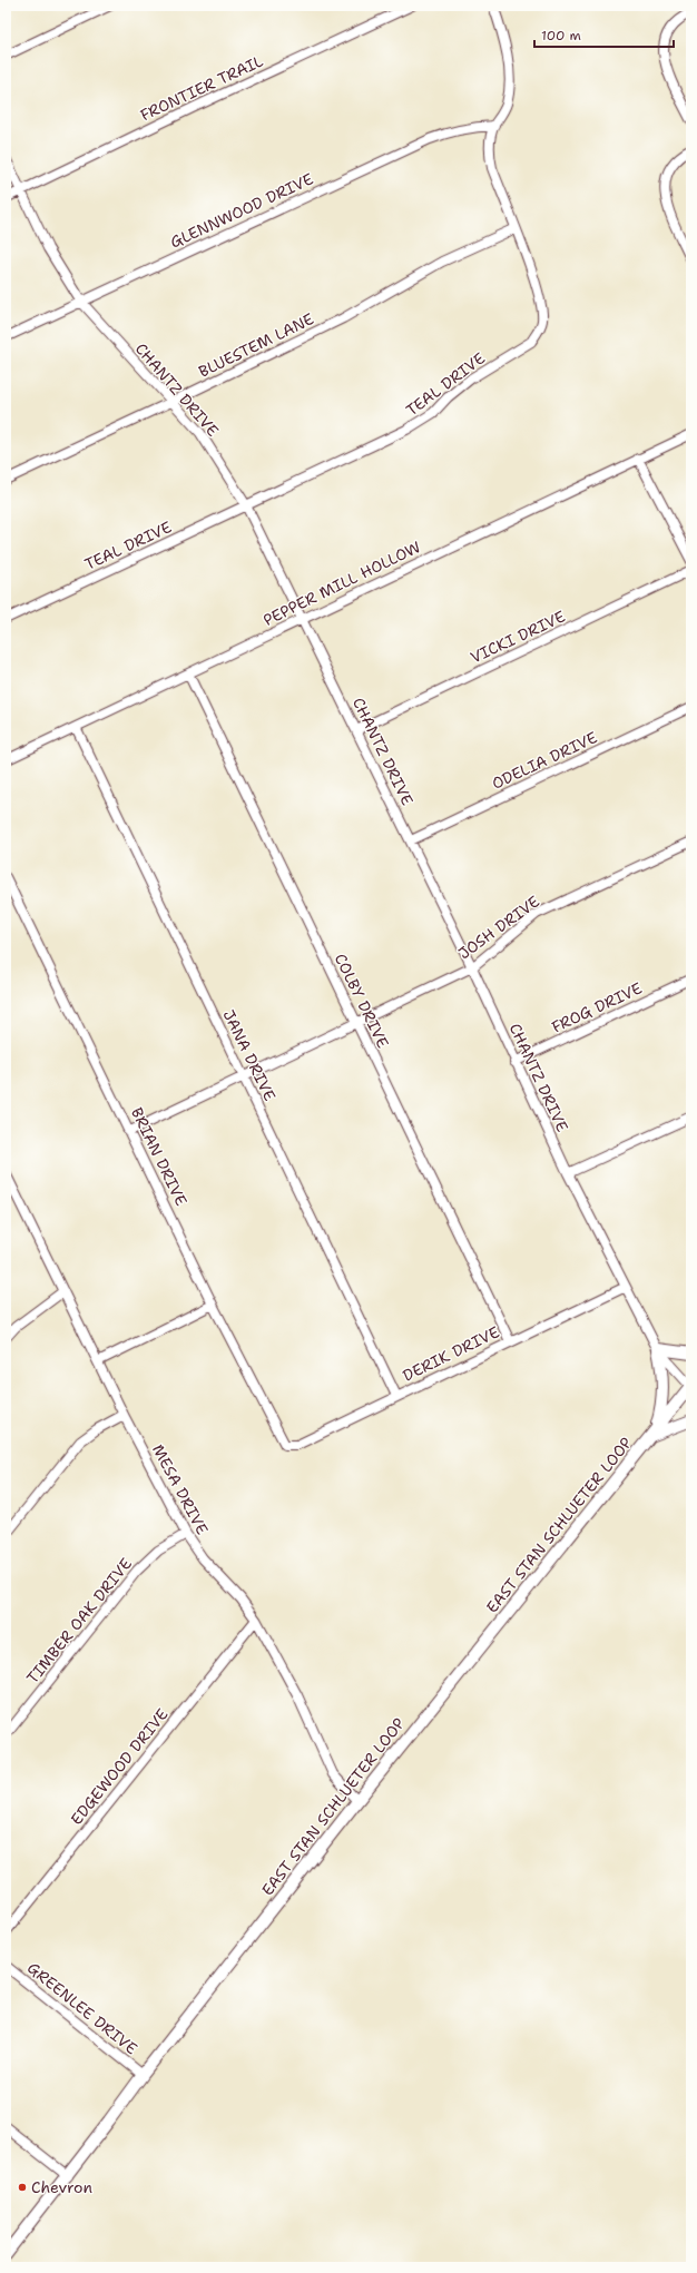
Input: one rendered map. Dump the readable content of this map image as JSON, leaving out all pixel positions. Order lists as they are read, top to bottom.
{
  "streets": {
    "main road": ["EAST STAN SCHLUETER LOOP"],
    "street": [
      "FRONTIER TRAIL",
      "GLENNWOOD DRIVE",
      "BLUESTEM LANE",
      "TEAL DRIVE",
      "CHANTZ DRIVE",
      "PEPPER MILL HOLLOW",
      "VICKI DRIVE",
      "ODELIA DRIVE",
      "JOSH DRIVE",
      "COLBY DRIVE",
      "FROG DRIVE",
      "JANA DRIVE",
      "BRIAN DRIVE",
      "DERIK DRIVE",
      "MESA DRIVE",
      "TIMBER OAK DRIVE",
      "EDGEWOOD DRIVE",
      "GREENLEE DRIVE"
    ]
  },
  "crossings": [
    ["FRONTIER TRAIL", "CHANTZ DRIVE"],
    ["GLENNWOOD DRIVE", "TEAL DRIVE"],
    ["GLENNWOOD DRIVE", "CHANTZ DRIVE"],
    ["BLUESTEM LANE", "TEAL DRIVE"],
    ["BLUESTEM LANE", "CHANTZ DRIVE"],
    ["TEAL DRIVE", "CHANTZ DRIVE"],
    ["CHANTZ DRIVE", "PEPPER MILL HOLLOW"],
    ["CHANTZ DRIVE", "VICKI DRIVE"],
    ["CHANTZ DRIVE", "ODELIA DRIVE"],
    ["CHANTZ DRIVE", "JOSH DRIVE"],
    ["CHANTZ DRIVE", "FROG DRIVE"],
    ["CHANTZ DRIVE", "DERIK DRIVE"],
    ["CHANTZ DRIVE", "EAST STAN SCHLUETER LOOP"],
    ["PEPPER MILL HOLLOW", "COLBY DRIVE"],
    ["PEPPER MILL HOLLOW", "JANA DRIVE"],
    ["JOSH DRIVE", "COLBY DRIVE"],
    ["JOSH DRIVE", "JANA DRIVE"],
    ["JOSH DRIVE", "BRIAN DRIVE"],
    ["COLBY DRIVE", "DERIK DRIVE"],
    ["JANA DRIVE", "DERIK DRIVE"],
    ["BRIAN DRIVE", "DERIK DRIVE"],
    ["MESA DRIVE", "EAST STAN SCHLUETER LOOP"],
    ["MESA DRIVE", "TIMBER OAK DRIVE"],
    ["MESA DRIVE", "EDGEWOOD DRIVE"],
    ["EAST STAN SCHLUETER LOOP", "GREENLEE DRIVE"]
  ],
  "places": ["Chevron"],
  "scale_bar": "100 m"
}
